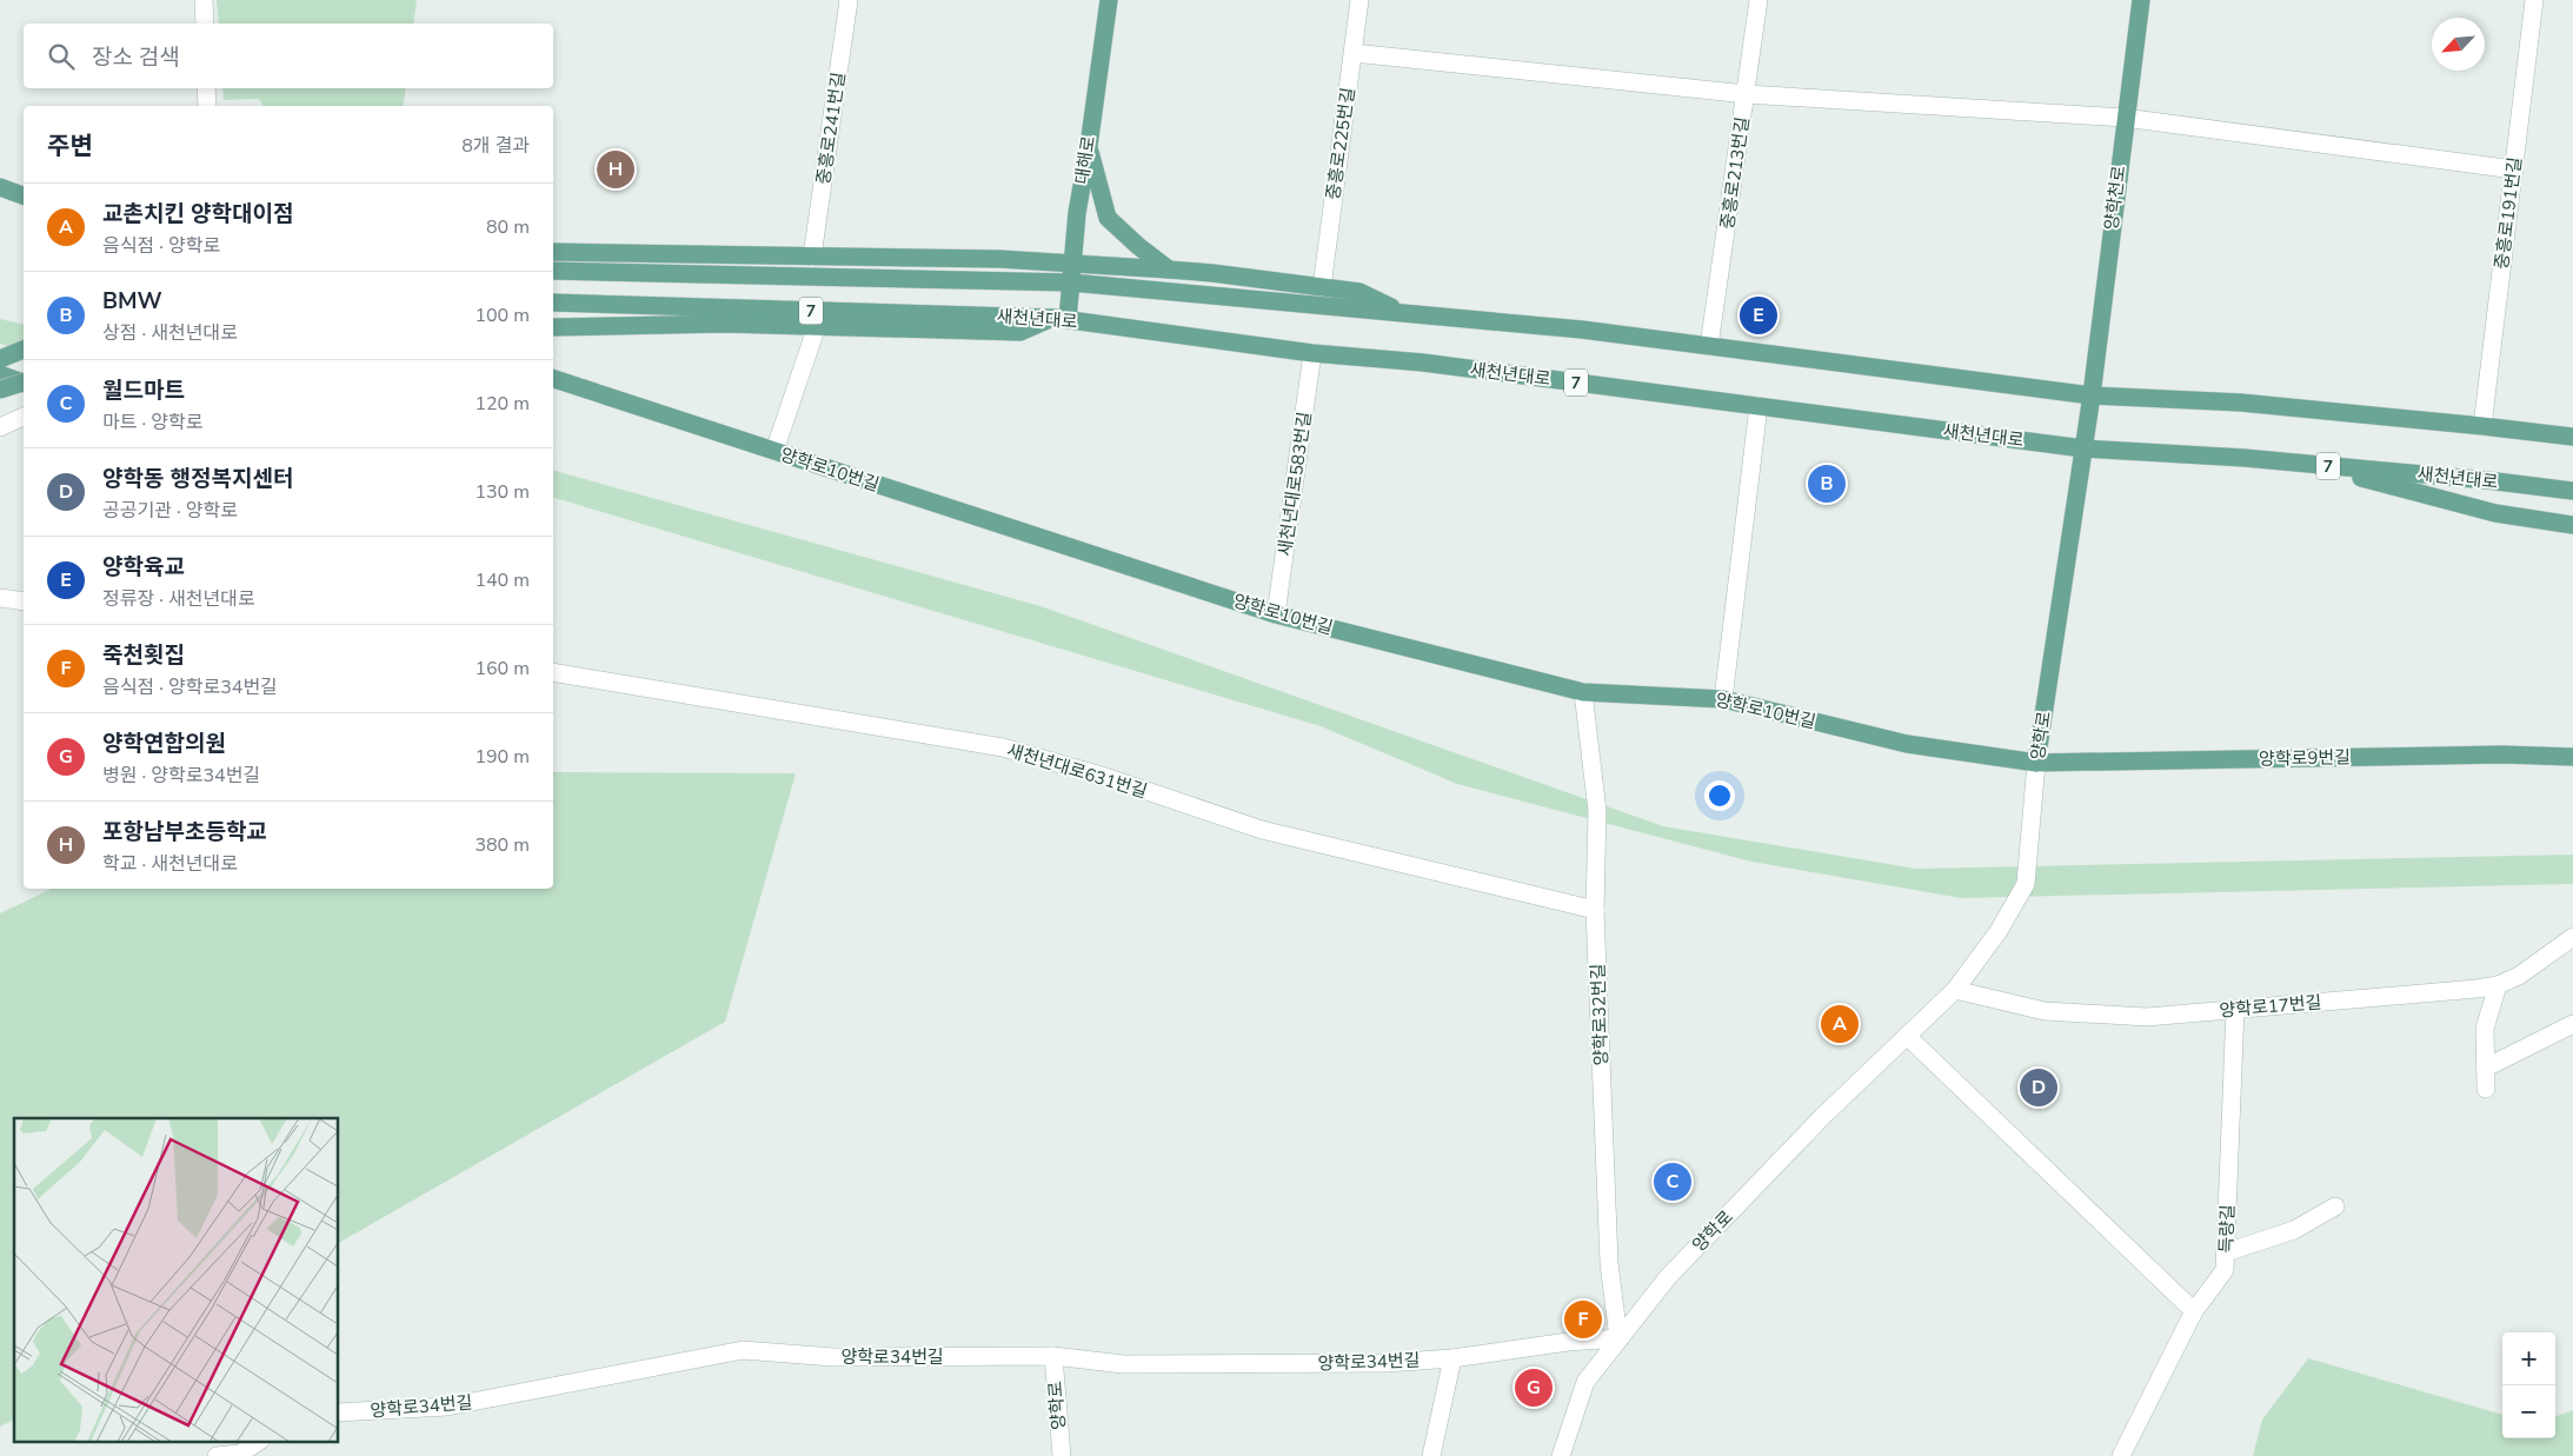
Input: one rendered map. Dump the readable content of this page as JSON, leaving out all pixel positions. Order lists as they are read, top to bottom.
{
  "streets": {
    "main road": [
      "대해로",
      "양학천로",
      "7",
      "새천년대로",
      "양학로10번길",
      "양학로",
      "양학로9번길"
    ],
    "street": [
      "중흥로241번길",
      "중흥로225번길",
      "중흥로213번길",
      "중흥로191번길",
      "새천년대로583번길",
      "새천년대로631번길",
      "양학로17번길",
      "양학로32번길",
      "득량길",
      "양학로34번길"
    ]
  },
  "crossings": [
    ["대해로", "새천년대로"],
    ["중흥로213번길", "새천년대로"],
    ["양학천로", "새천년대로"],
    ["양학천로", "양학로"],
    ["중흥로191번길", "새천년대로"],
    ["새천년대로", "새천년대로583번길"],
    ["새천년대로", "양학로"],
    ["양학로10번길", "새천년대로583번길"],
    ["양학로10번길", "양학로"],
    ["양학로10번길", "양학로9번길"],
    ["양학로10번길", "양학로32번길"],
    ["양학로", "양학로9번길"],
    ["양학로", "양학로17번길"],
    ["양학로", "양학로32번길"],
    ["양학로", "양학로34번길"],
    ["새천년대로631번길", "양학로32번길"],
    ["양학로17번길", "득량길"],
    ["양학로32번길", "양학로34번길"]
  ],
  "north": "bottom left",
  "page": {
    "search": "장소 검색",
    "heading": ["주변", "8개 결과"],
    "pins": [
      "H",
      "E",
      "B",
      "A",
      "D",
      "C",
      "F",
      "G"
    ],
    "list": [
      {
        "mark": "A",
        "name": "교촌치킨 양학대이점",
        "note": "음식점 · 양학로",
        "value": "80 m"
      },
      {
        "mark": "B",
        "name": "BMW",
        "note": "상점 · 새천년대로",
        "value": "100 m"
      },
      {
        "mark": "C",
        "name": "월드마트",
        "note": "마트 · 양학로",
        "value": "120 m"
      },
      {
        "mark": "D",
        "name": "양학동 행정복지센터",
        "note": "공공기관 · 양학로",
        "value": "130 m"
      },
      {
        "mark": "E",
        "name": "양학육교",
        "note": "정류장 · 새천년대로",
        "value": "140 m"
      },
      {
        "mark": "F",
        "name": "죽천횟집",
        "note": "음식점 · 양학로34번길",
        "value": "160 m"
      },
      {
        "mark": "G",
        "name": "양학연합의원",
        "note": "병원 · 양학로34번길",
        "value": "190 m"
      },
      {
        "mark": "H",
        "name": "포항남부초등학교",
        "note": "학교 · 새천년대로",
        "value": "380 m"
      }
    ],
    "map_buttons": ["+", "−"]
  }
}
